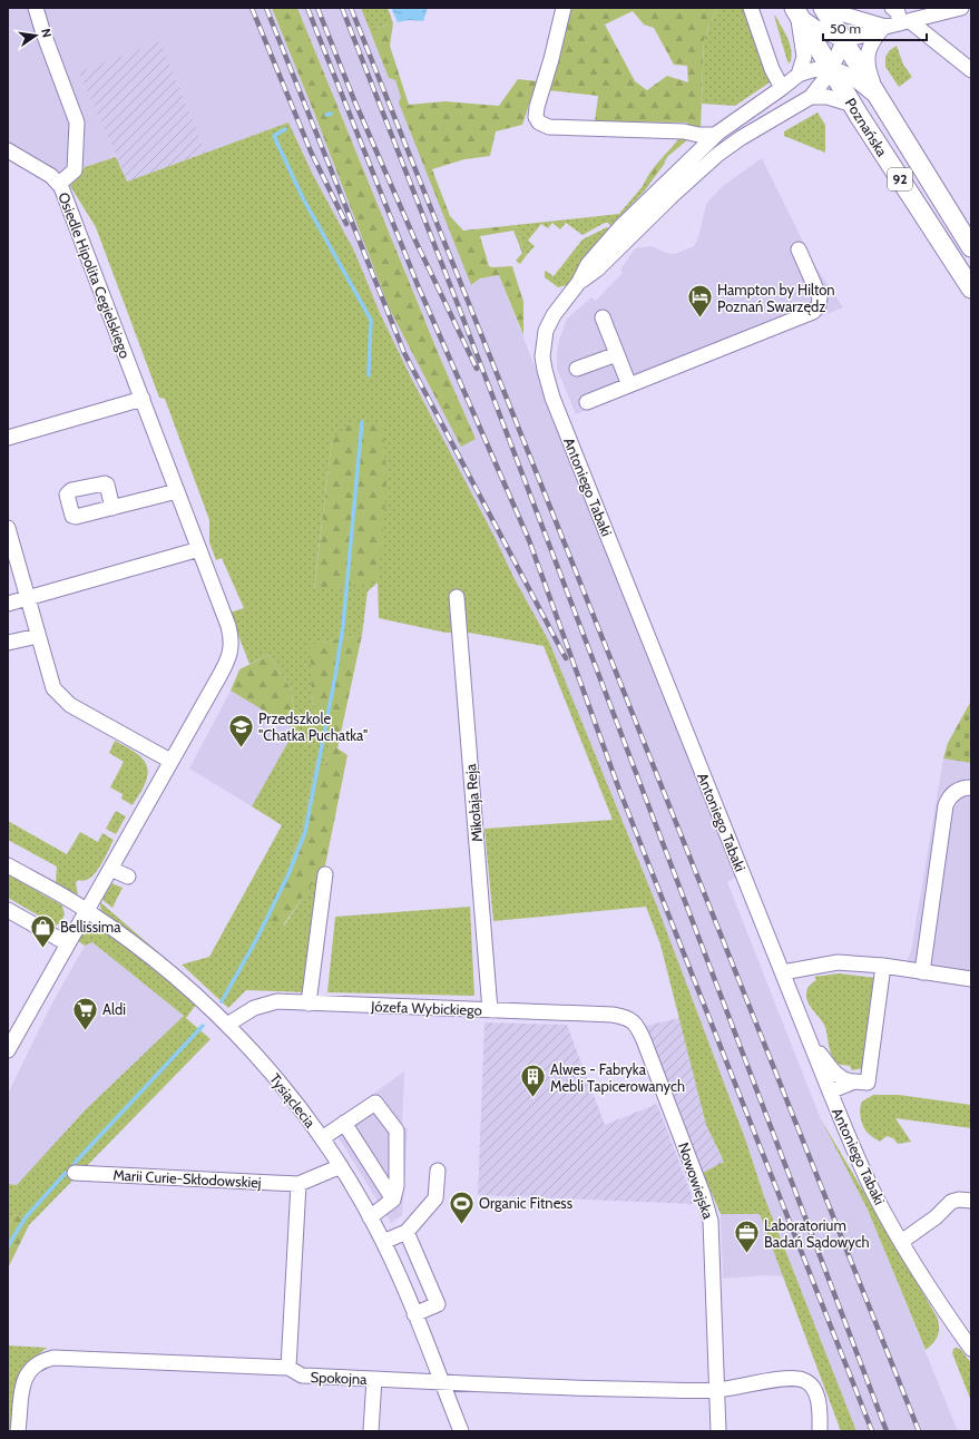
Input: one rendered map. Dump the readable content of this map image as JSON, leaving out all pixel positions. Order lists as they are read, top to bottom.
{
  "streets": {
    "main road": ["Poznańska", "92"],
    "street": [
      "Osiedle Hipolita Cegielskiego",
      "Antoniego Tabaki",
      "Mikołaja Reja",
      "Józefa Wybickiego",
      "Tysiąclecia",
      "Marii Curie-Skłodowskiej",
      "Nowowiejska",
      "Spokojna"
    ]
  },
  "crossings": [
    ["Poznańska", "Antoniego Tabaki"],
    ["Osiedle Hipolita Cegielskiego", "Tysiąclecia"],
    ["Mikołaja Reja", "Józefa Wybickiego"],
    ["Józefa Wybickiego", "Tysiąclecia"],
    ["Józefa Wybickiego", "Nowowiejska"],
    ["Tysiąclecia", "Marii Curie-Skłodowskiej"],
    ["Tysiąclecia", "Spokojna"],
    ["Nowowiejska", "Spokojna"]
  ],
  "places": {
    "hotel": ["Hampton by Hilton Poznań Swarzędz"],
    "school or university": ["Przedszkole \"Chatka Puchatka\""],
    "shop": ["Bellissima"],
    "supermarket": ["Aldi"],
    "building": ["Alwes - Fabryka Mebli Tapicerowanych"],
    "sports": ["Organic Fitness"],
    "office": ["Laboratorium Badań Sądowych"]
  },
  "scale_bar": "50 m",
  "north": "right"
}
